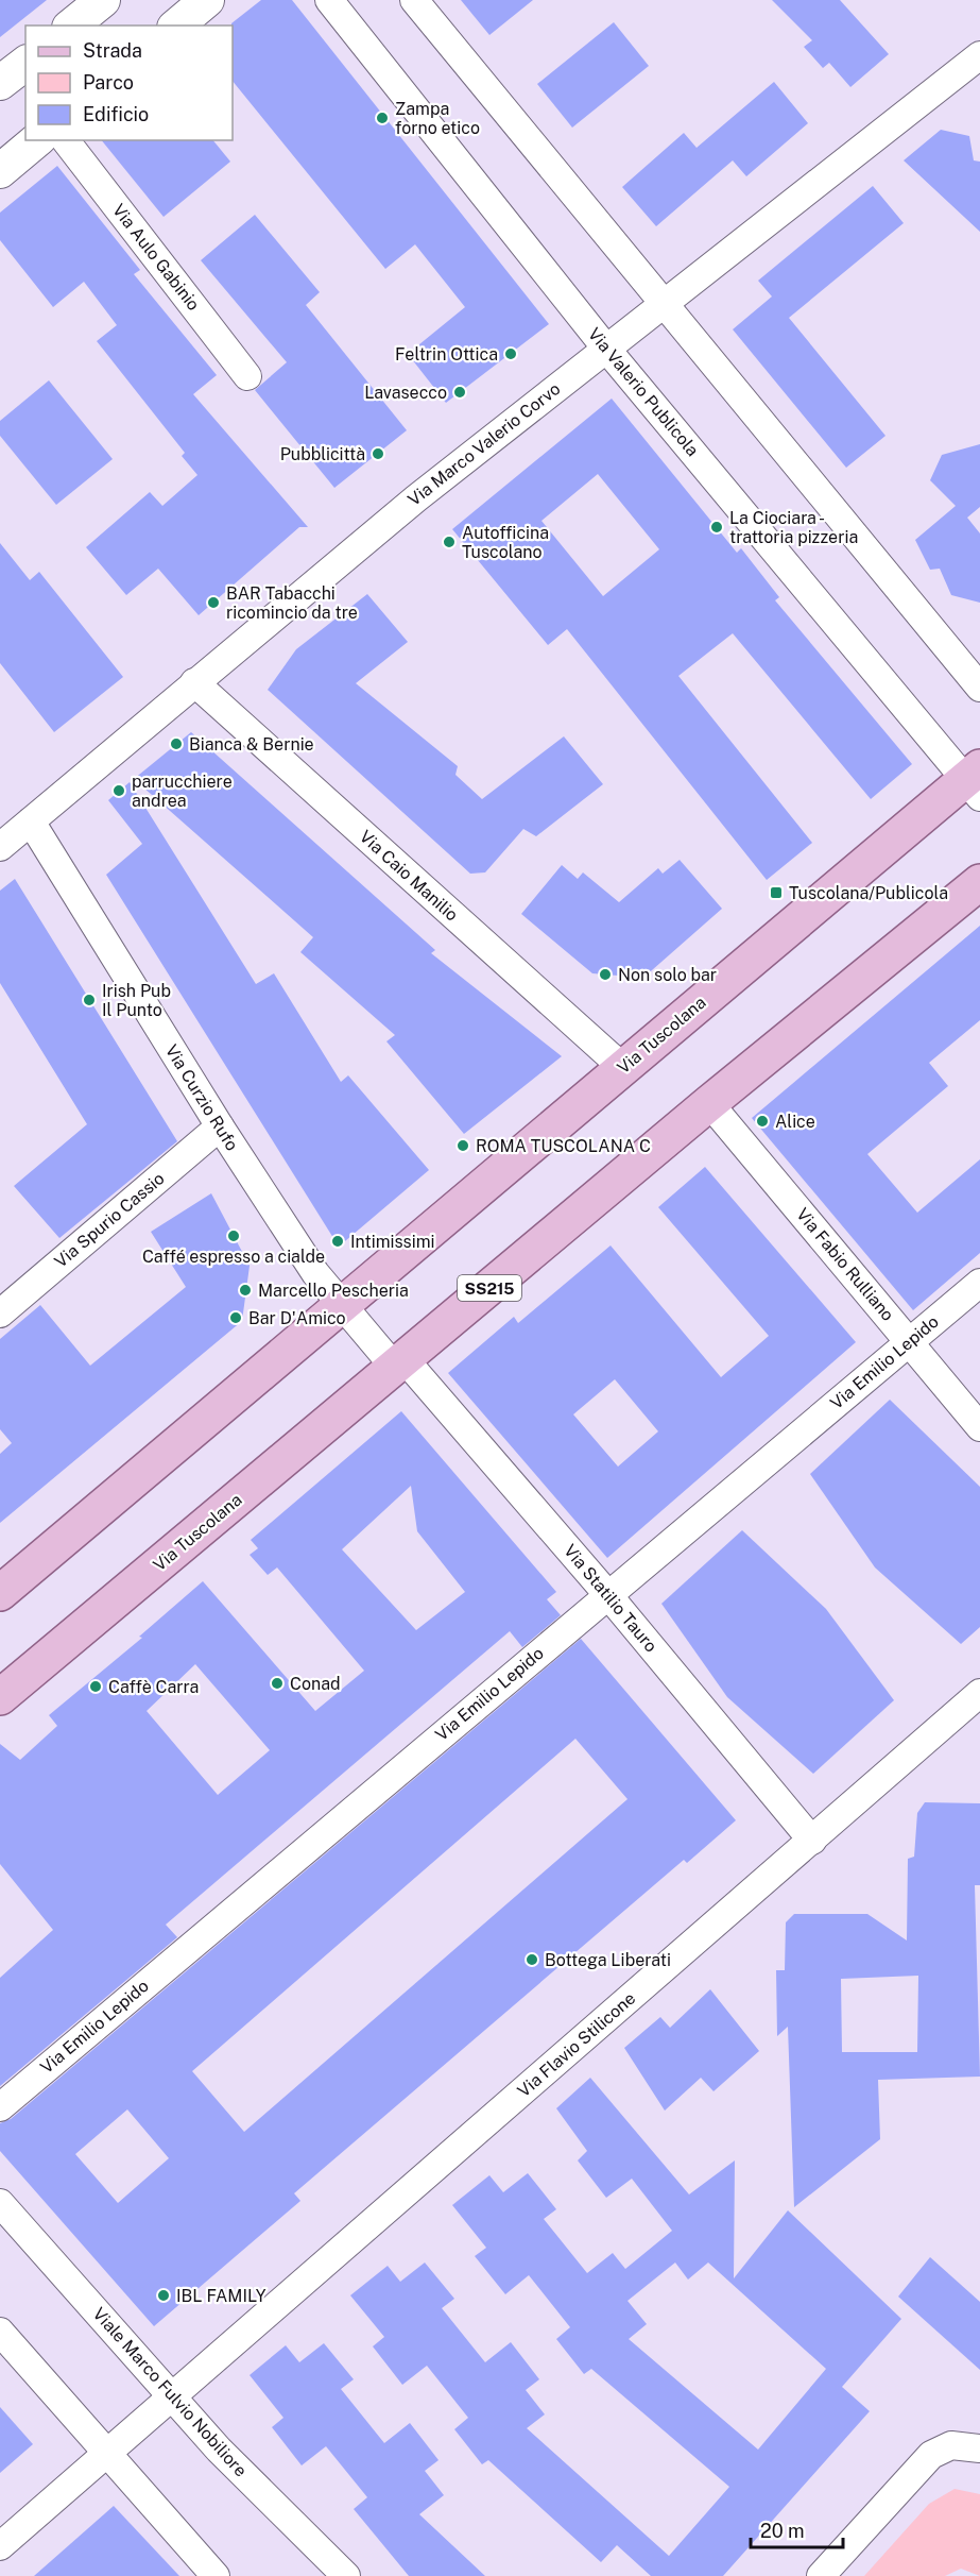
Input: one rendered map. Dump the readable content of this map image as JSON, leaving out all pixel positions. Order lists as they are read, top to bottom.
{
  "streets": {
    "main road": ["Via Tuscolana", "SS215"],
    "street": [
      "Via Aulo Gabinio",
      "Via Valerio Publicola",
      "Via Marco Valerio Corvo",
      "Via Caio Manilio",
      "Via Curzio Rufo",
      "Via Spurio Cassio",
      "Via Fabio Rulliano",
      "Via Emilio Lepido",
      "Via Statilio Tauro",
      "Via Flavio Stilicone",
      "Viale Marco Fulvio Nobiliore"
    ]
  },
  "crossings": [
    ["Via Valerio Publicola", "Via Marco Valerio Corvo"],
    ["Via Valerio Publicola", "Via Tuscolana"],
    ["Via Marco Valerio Corvo", "Via Caio Manilio"],
    ["Via Marco Valerio Corvo", "Via Curzio Rufo"],
    ["Via Caio Manilio", "Via Tuscolana"],
    ["Via Tuscolana", "Via Curzio Rufo"],
    ["Via Tuscolana", "Via Fabio Rulliano"],
    ["Via Tuscolana", "Via Statilio Tauro"],
    ["Via Curzio Rufo", "Via Spurio Cassio"],
    ["Via Fabio Rulliano", "Via Emilio Lepido"],
    ["Via Emilio Lepido", "Via Statilio Tauro"],
    ["Via Statilio Tauro", "Via Flavio Stilicone"],
    ["Via Flavio Stilicone", "Viale Marco Fulvio Nobiliore"]
  ],
  "places": {
    "other": [
      "Zampa forno etico",
      "Feltrin Ottica",
      "Lavasecco",
      "Pubblicittà",
      "La Ciociara - trattoria pizzeria",
      "Autofficina Tuscolano",
      "BAR Tabacchi ricomincio da tre",
      "Bianca & Bernie",
      "parrucchiere andrea",
      "Non solo bar",
      "Irish Pub Il Punto",
      "Alice",
      "ROMA TUSCOLANA C",
      "Caffé espresso a cialde",
      "Intimissimi",
      "Marcello Pescheria",
      "Bar D'Amico",
      "Conad",
      "Caffè Carra",
      "Bottega Liberati",
      "IBL FAMILY"
    ],
    "transit": ["Tuscolana/Publicola"]
  },
  "legend": ["Strada", "Parco", "Edificio"],
  "scale_bar": "20 m"
}
